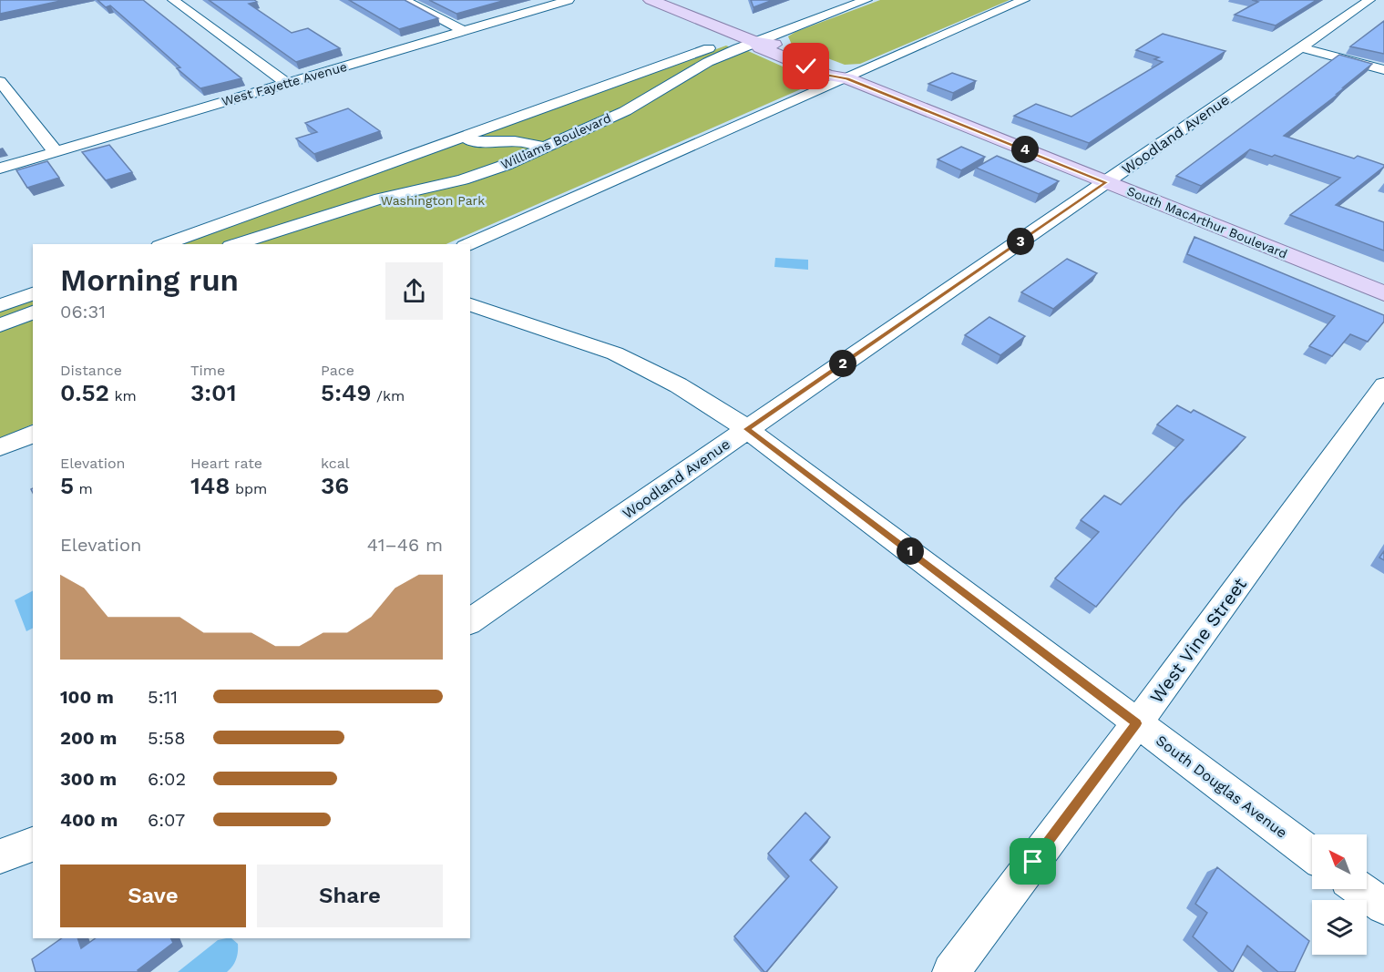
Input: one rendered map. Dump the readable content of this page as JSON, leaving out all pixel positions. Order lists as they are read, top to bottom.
{
  "streets": {
    "main road": ["South MacArthur Boulevard"],
    "street": [
      "West Fayette Avenue",
      "Woodland Avenue",
      "Williams Boulevard",
      "West Vine Street",
      "South Douglas Avenue"
    ]
  },
  "crossings": [
    ["Woodland Avenue", "South MacArthur Boulevard"],
    ["Woodland Avenue", "South Douglas Avenue"],
    ["Williams Boulevard", "South MacArthur Boulevard"],
    ["West Vine Street", "South Douglas Avenue"]
  ],
  "parks": ["Washington Park"],
  "north": "top left",
  "page": {
    "pins": [
      "4",
      "3",
      "2",
      "1"
    ],
    "heading": ["Morning run", "06:31"],
    "stats": [
      ["Distance", "0.52 km"],
      ["Time", "3:01"],
      ["Pace", "5:49 /km"],
      ["Elevation", "5 m"],
      ["Heart rate", "148 bpm"],
      ["kcal", "36"]
    ],
    "chart": ["Elevation", "41–46 m"],
    "list": [
      {
        "name": "100 m",
        "note": "5:11"
      },
      {
        "name": "200 m",
        "note": "5:58"
      },
      {
        "name": "300 m",
        "note": "6:02"
      },
      {
        "name": "400 m",
        "note": "6:07"
      }
    ],
    "buttons": ["Save", "Share"]
  }
}
